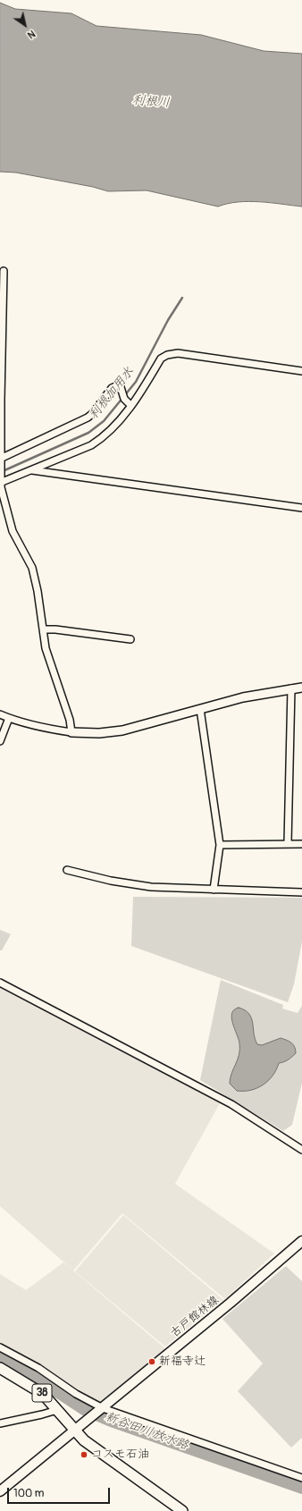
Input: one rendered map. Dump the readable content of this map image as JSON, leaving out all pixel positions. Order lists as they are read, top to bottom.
{
  "streets": {
    "main road": ["古戸館林線", "38"]
  },
  "crossings": [
    ["古戸館林線", "38"]
  ],
  "water": ["利根川", "利根加用水", "新谷田川放水路"],
  "places": ["新福寺辻", "コスモ石油"],
  "scale_bar": "100 m",
  "north": "bottom right"
}
